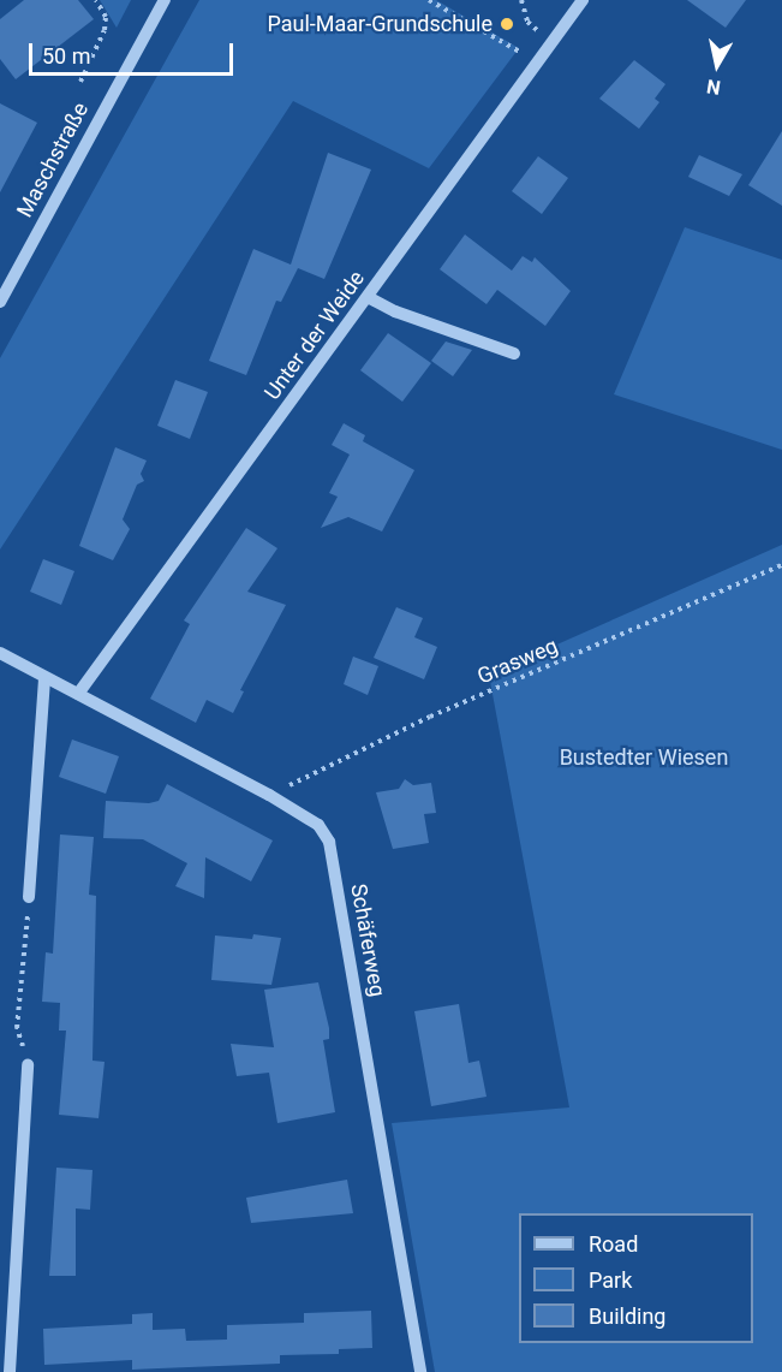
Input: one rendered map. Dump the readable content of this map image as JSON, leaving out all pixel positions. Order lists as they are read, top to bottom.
{
  "streets": {
    "street": ["Maschstraße", "Unter der Weide", "Schäferweg"],
    "path": ["Grasweg"]
  },
  "crossings": [
    ["Unter der Weide", "Schäferweg"],
    ["Grasweg", "Schäferweg"]
  ],
  "parks": ["Bustedter Wiesen"],
  "places": ["Paul-Maar-Grundschule"],
  "legend": ["Road", "Park", "Building"],
  "scale_bar": "50 m",
  "north": "bottom"
}
